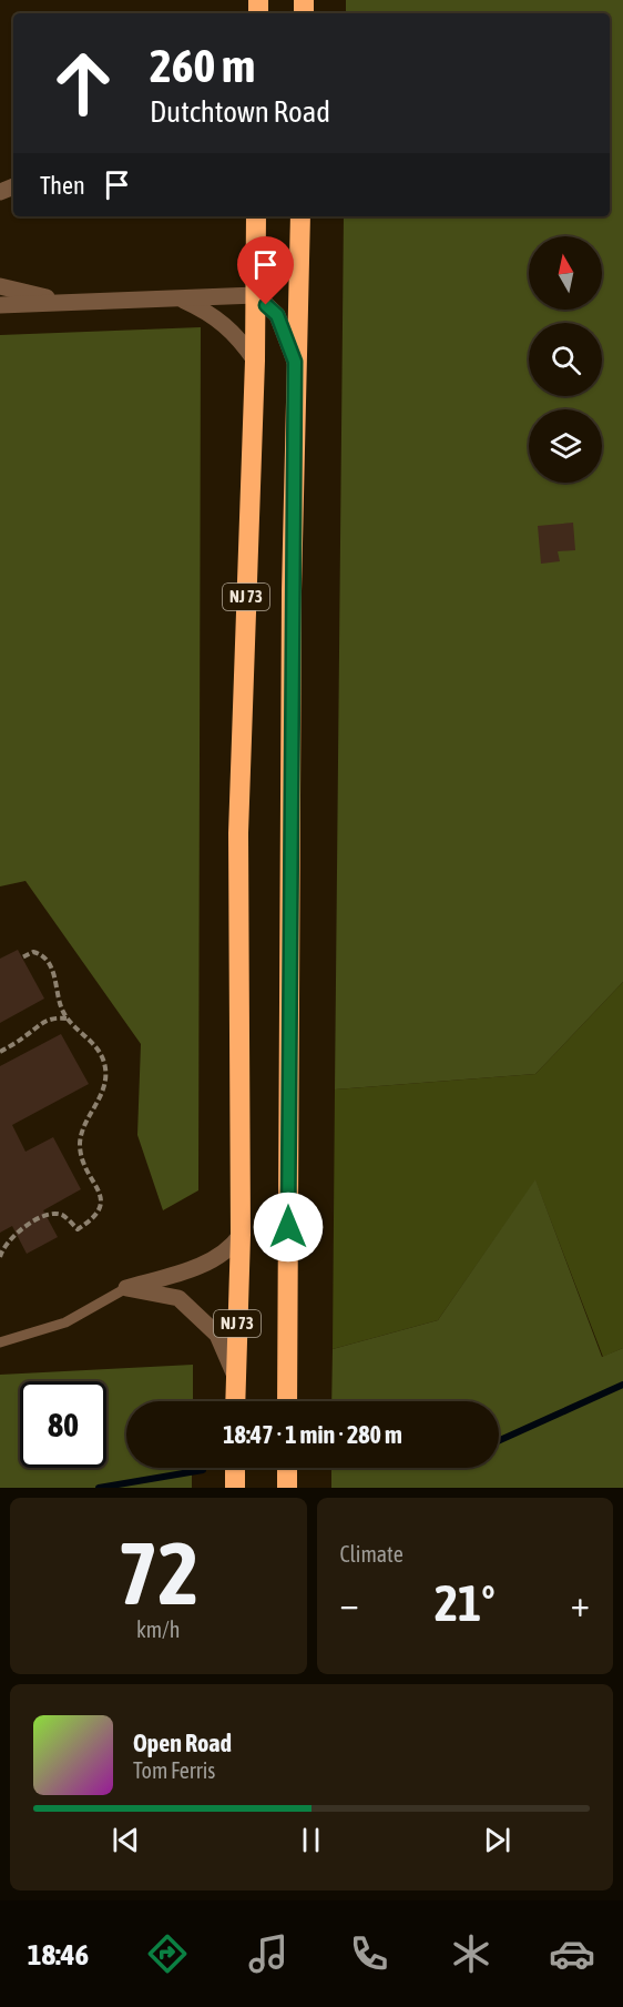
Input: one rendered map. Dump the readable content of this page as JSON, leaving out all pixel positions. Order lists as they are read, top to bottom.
{
  "streets": {
    "highway": ["NJ 73"]
  },
  "north": "top",
  "page": {
    "turn": ["260 m", "Dutchtown Road"],
    "then": "Then",
    "limit": "80",
    "trip": "18:47 · 1 min · 280 m",
    "tile": [
      ["72", "km/h"],
      "Climate"
    ],
    "heat": ["−", "21°", "+"],
    "song": ["Open Road", "Tom Ferris"],
    "tabs": "18:46"
  }
}
